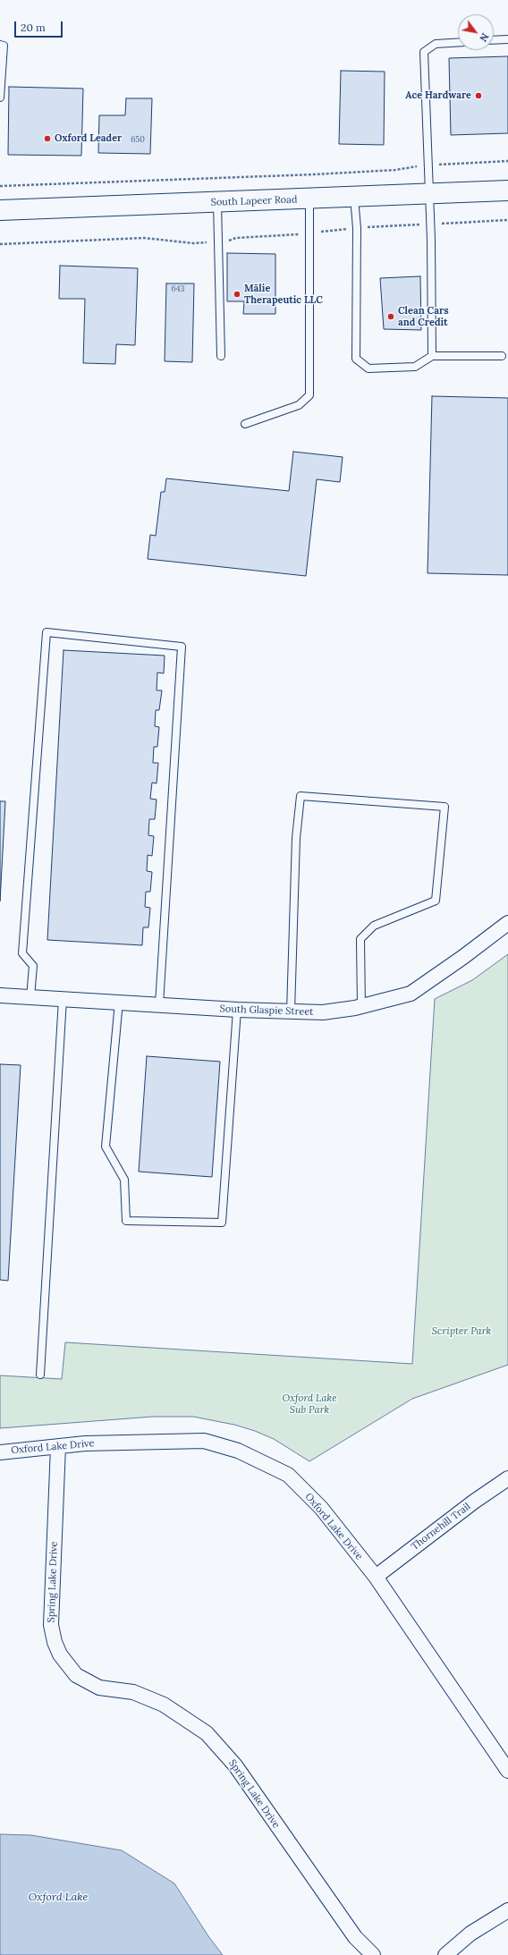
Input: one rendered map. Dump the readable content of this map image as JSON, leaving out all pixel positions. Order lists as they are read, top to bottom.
{
  "streets": {
    "main road": ["South Lapeer Road"],
    "street": [
      "South Glaspie Street",
      "Oxford Lake Drive",
      "Thornehill Trail",
      "Spring Lake Drive"
    ]
  },
  "crossings": [
    ["Oxford Lake Drive", "Thornehill Trail"],
    ["Oxford Lake Drive", "Spring Lake Drive"]
  ],
  "water": ["Oxford Lake"],
  "parks": ["Scripter Park", "Oxford Lake Sub Park"],
  "places": [
    "Ace Hardware",
    "Oxford Leader",
    "Mālie Therapeutic LLC",
    "Clean Cars and Credit"
  ],
  "house_numbers": ["650", "643"],
  "scale_bar": "20 m",
  "north": "bottom right"
}
